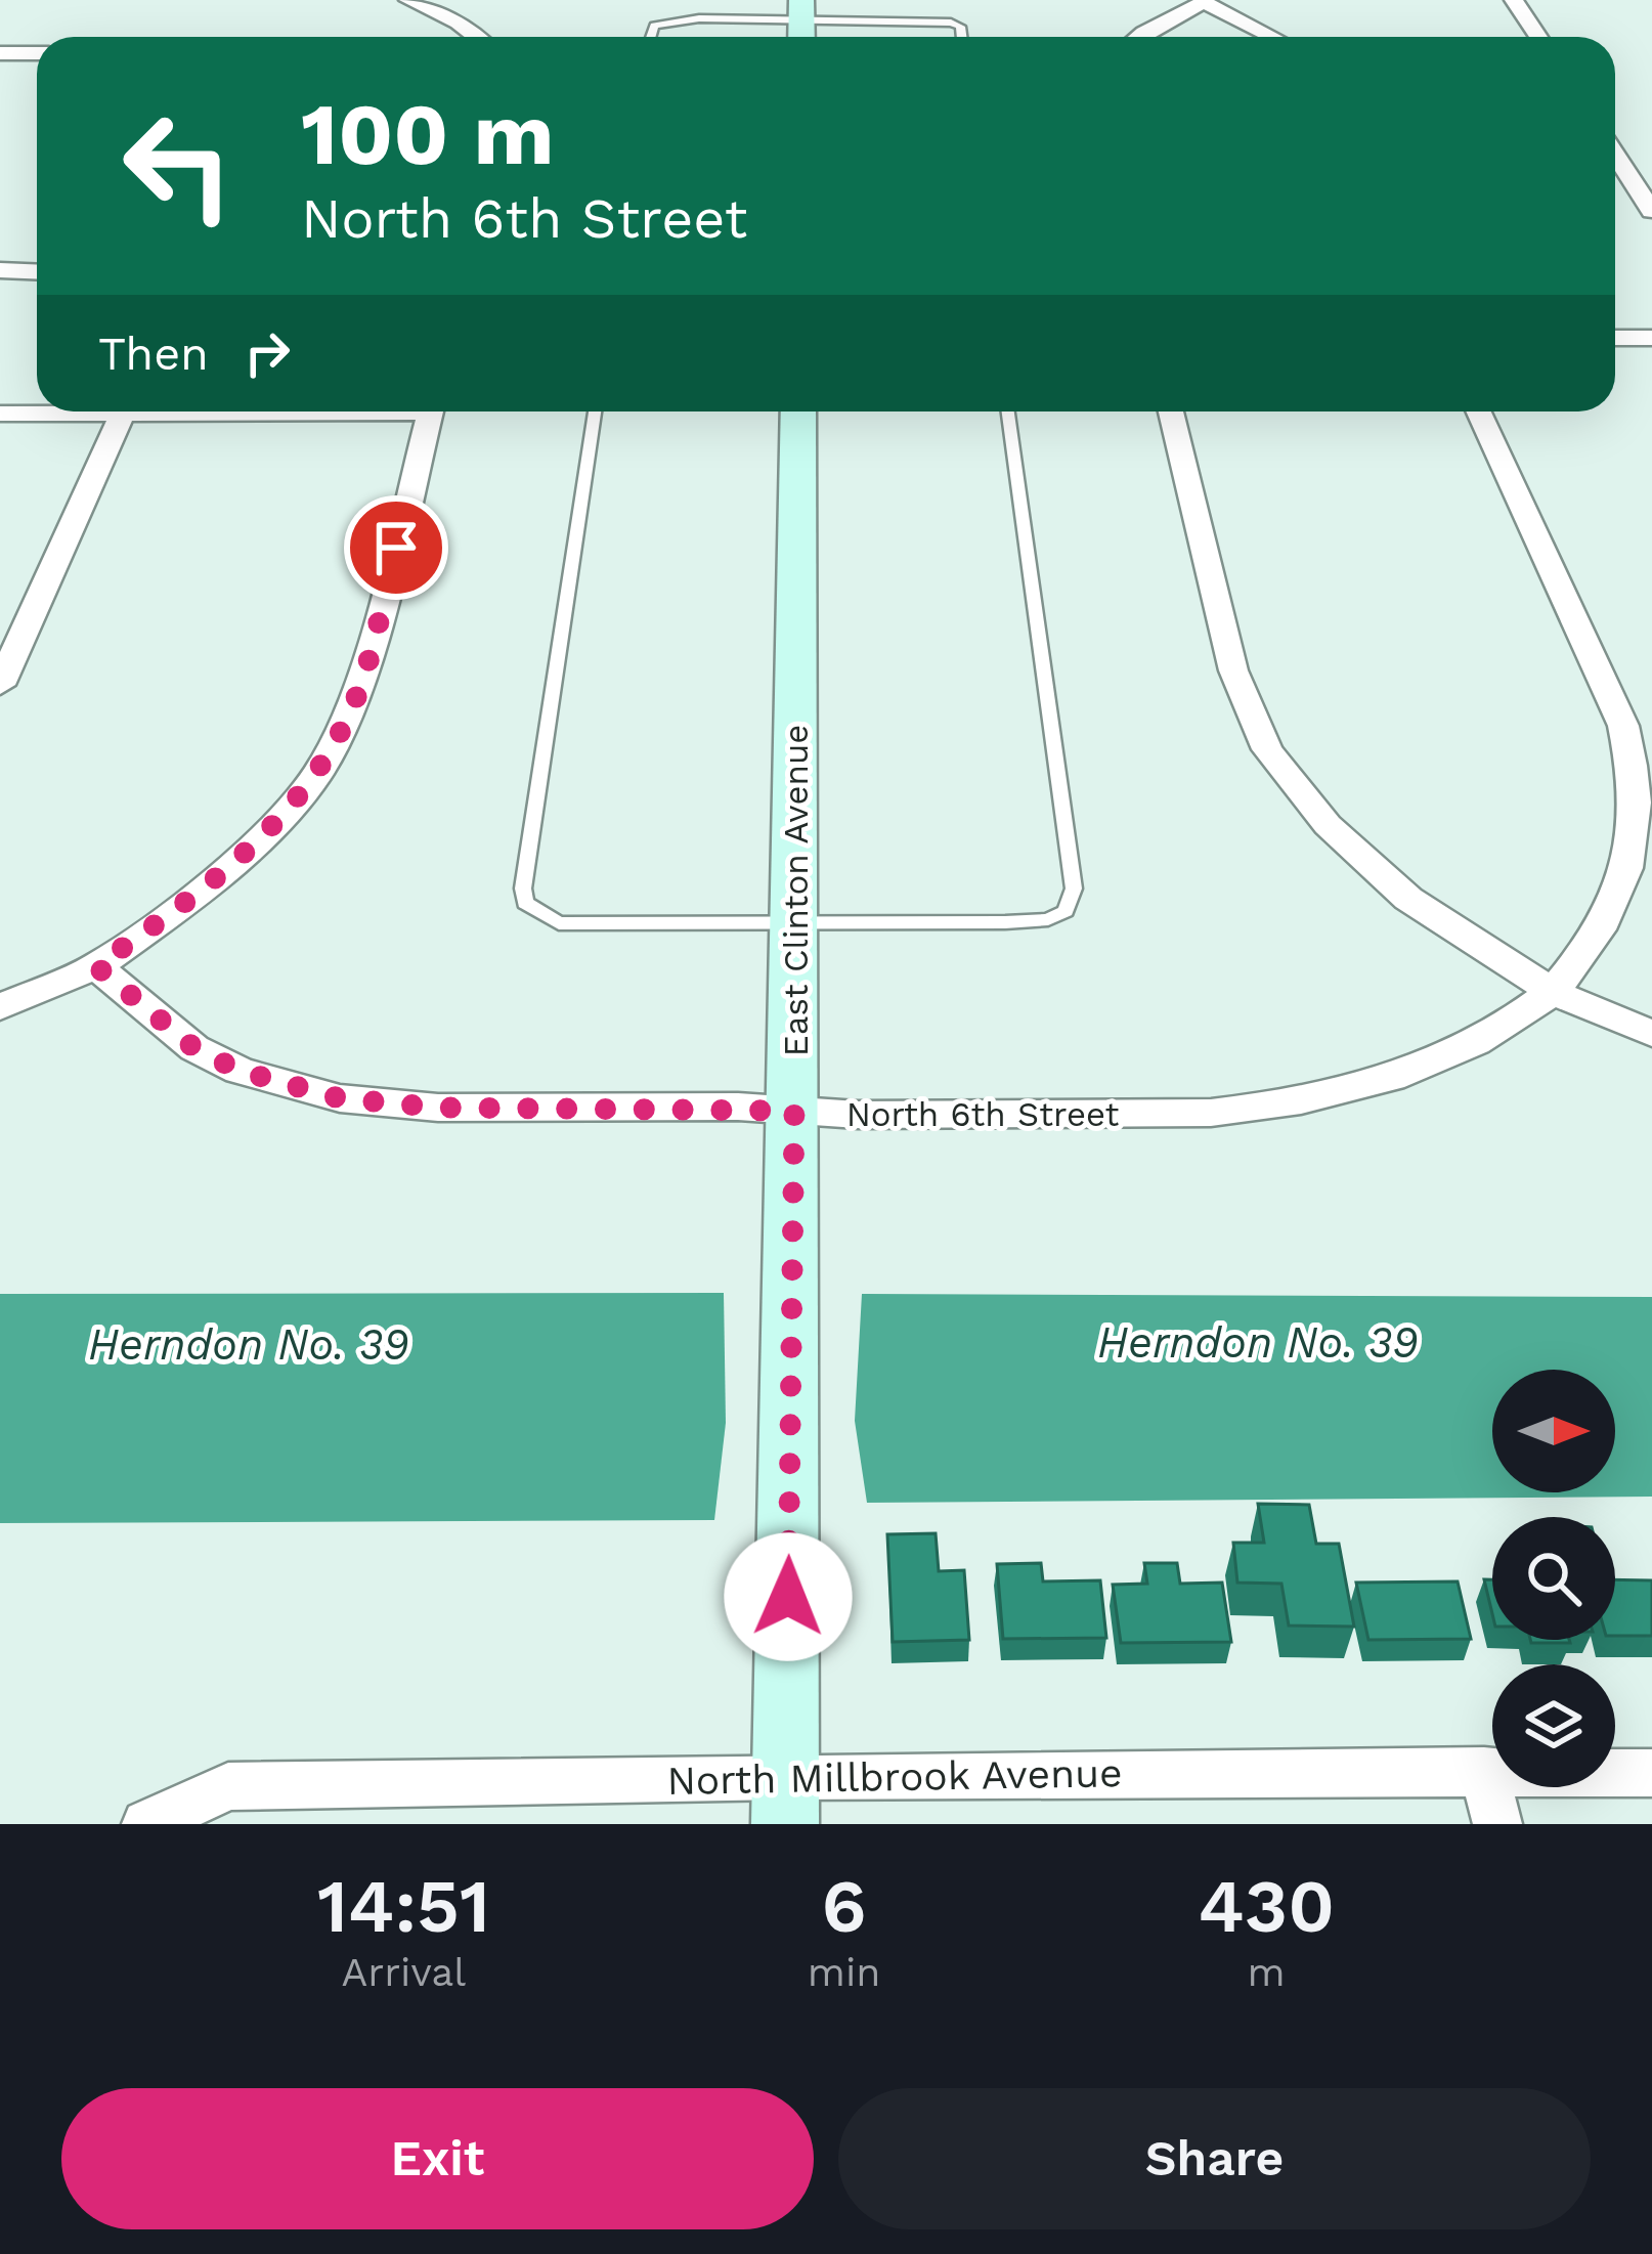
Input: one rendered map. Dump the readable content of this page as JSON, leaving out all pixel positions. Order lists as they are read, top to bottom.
{
  "streets": {
    "main road": ["East Clinton Avenue"],
    "street": ["North 6th Street", "North Millbrook Avenue"]
  },
  "crossings": [
    ["East Clinton Avenue", "North 6th Street"],
    ["East Clinton Avenue", "North Millbrook Avenue"]
  ],
  "water": ["Herndon No. 39"],
  "north": "right",
  "page": {
    "turn": ["100 m", "North 6th Street"],
    "then": "Then",
    "eta": [
      "14:51",
      "Arrival",
      "6",
      "min",
      "430",
      "m"
    ],
    "buttons": ["Exit", "Share"]
  }
}
